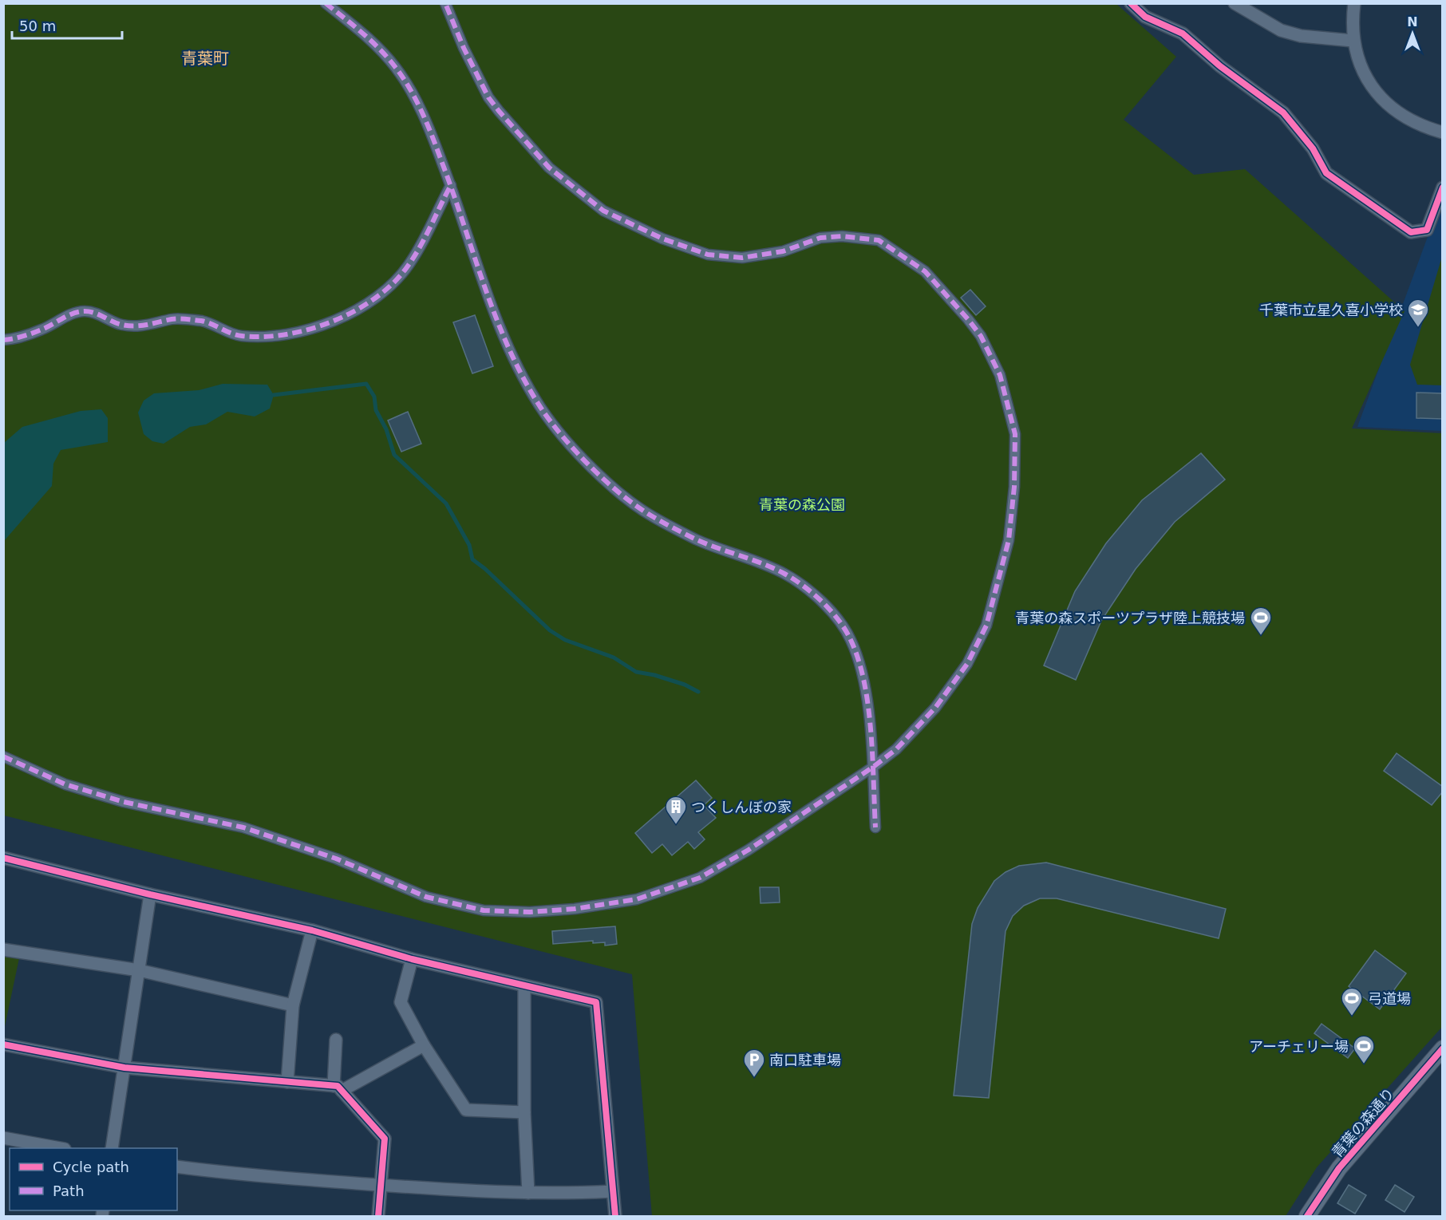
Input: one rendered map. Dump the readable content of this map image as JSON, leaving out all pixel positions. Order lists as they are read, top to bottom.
{
  "streets": {
    "street": ["青葉の森通り"]
  },
  "districts": ["青葉町"],
  "parks": ["青葉の森公園"],
  "places": {
    "school or university": ["千葉市立星久喜小学校"],
    "sports": ["青葉の森スポーツプラザ陸上競技場", "弓道場", "アーチェリー場"],
    "building": ["つくしんぼの家"],
    "parking": ["南口駐車場"]
  },
  "legend": ["Cycle path", "Path"],
  "scale_bar": "50 m",
  "north": "top"
}
